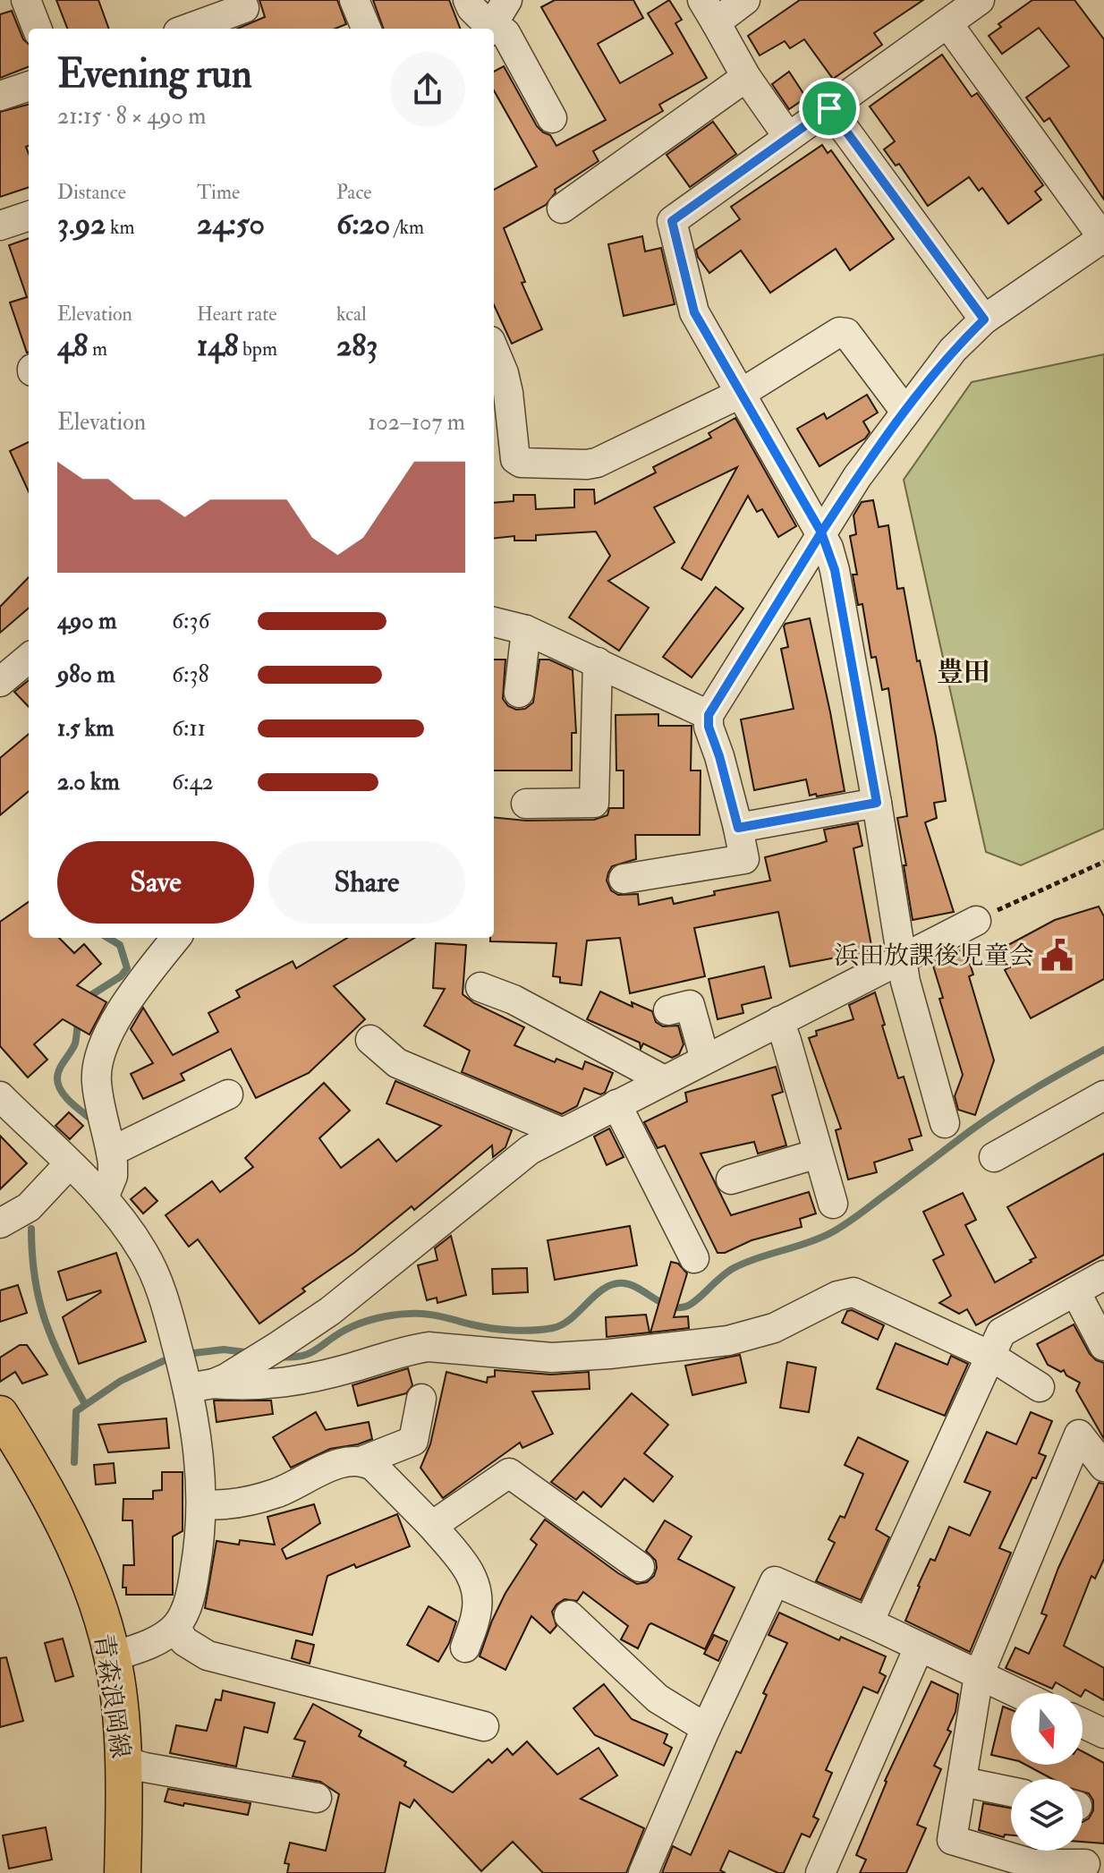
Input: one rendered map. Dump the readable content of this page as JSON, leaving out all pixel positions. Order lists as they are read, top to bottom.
{
  "streets": {
    "main road": ["青森浪岡線"]
  },
  "districts": ["豊田"],
  "places": {
    "public building": ["浜田放課後児童会"]
  },
  "north": "bottom",
  "page": {
    "heading": ["Evening run", "21:15 · 8 × 490 m"],
    "stats": [
      ["Distance", "3.92 km"],
      ["Time", "24:50"],
      ["Pace", "6:20 /km"],
      ["Elevation", "48 m"],
      ["Heart rate", "148 bpm"],
      ["kcal", "283"]
    ],
    "chart": ["Elevation", "102–107 m"],
    "list": [
      {
        "name": "490 m",
        "note": "6:36"
      },
      {
        "name": "980 m",
        "note": "6:38"
      },
      {
        "name": "1.5 km",
        "note": "6:11"
      },
      {
        "name": "2.0 km",
        "note": "6:42"
      }
    ],
    "buttons": ["Save", "Share"]
  }
}
